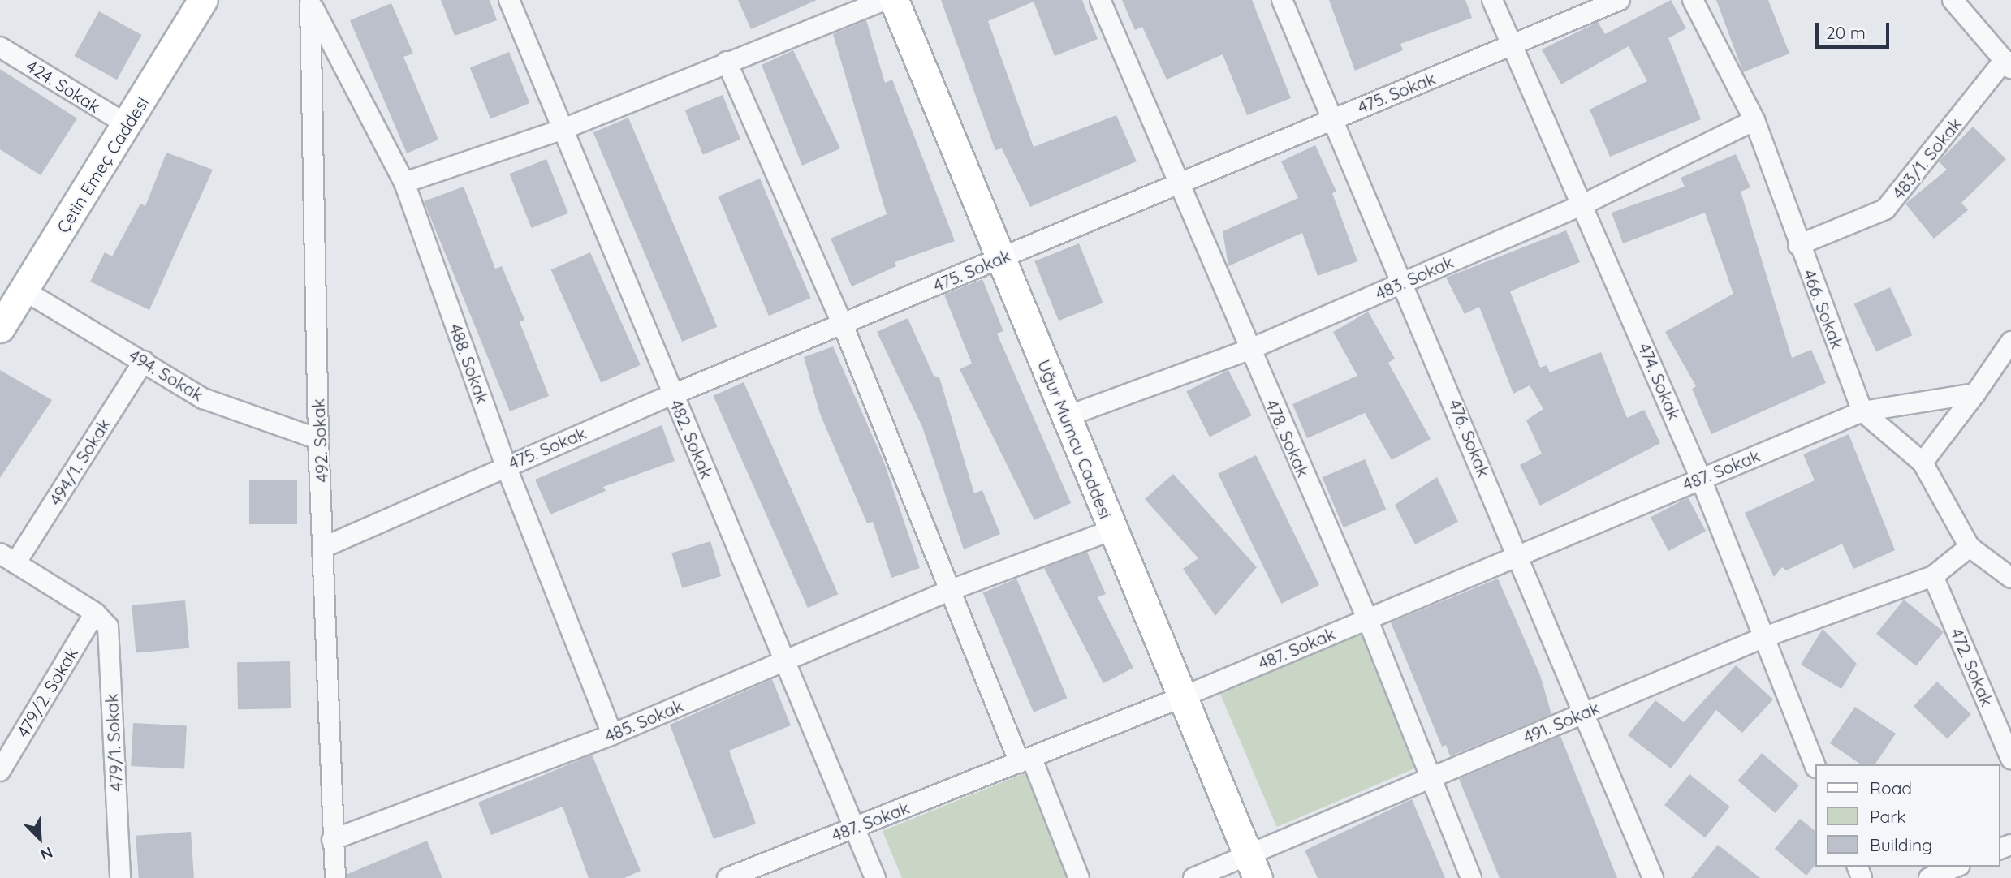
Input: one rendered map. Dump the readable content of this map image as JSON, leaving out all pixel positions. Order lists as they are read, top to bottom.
{
  "streets": {
    "street": [
      "424. Sokak",
      "475. Sokak",
      "483/1. Sokak",
      "Çetin Emeç Caddesi",
      "483. Sokak",
      "466. Sokak",
      "488. Sokak",
      "494. Sokak",
      "474. Sokak",
      "478. Sokak",
      "476. Sokak",
      "482. Sokak",
      "Uğur Mumcu Caddesi",
      "492. Sokak",
      "494/1. Sokak",
      "487. Sokak",
      "472. Sokak",
      "479/2. Sokak",
      "485. Sokak",
      "491. Sokak",
      "479/1. Sokak"
    ]
  },
  "crossings": [
    ["424. Sokak", "Çetin Emeç Caddesi"],
    ["475. Sokak", "488. Sokak"],
    ["475. Sokak", "474. Sokak"],
    ["475. Sokak", "478. Sokak"],
    ["475. Sokak", "476. Sokak"],
    ["475. Sokak", "482. Sokak"],
    ["475. Sokak", "Uğur Mumcu Caddesi"],
    ["475. Sokak", "492. Sokak"],
    ["483/1. Sokak", "466. Sokak"],
    ["Çetin Emeç Caddesi", "494. Sokak"],
    ["483. Sokak", "466. Sokak"],
    ["483. Sokak", "474. Sokak"],
    ["483. Sokak", "478. Sokak"],
    ["483. Sokak", "476. Sokak"],
    ["483. Sokak", "Uğur Mumcu Caddesi"],
    ["466. Sokak", "487. Sokak"],
    ["466. Sokak", "491. Sokak"],
    ["488. Sokak", "492. Sokak"],
    ["488. Sokak", "485. Sokak"],
    ["494. Sokak", "492. Sokak"],
    ["494. Sokak", "494/1. Sokak"],
    ["474. Sokak", "487. Sokak"],
    ["474. Sokak", "491. Sokak"],
    ["478. Sokak", "487. Sokak"],
    ["478. Sokak", "491. Sokak"],
    ["476. Sokak", "487. Sokak"],
    ["476. Sokak", "491. Sokak"],
    ["482. Sokak", "487. Sokak"],
    ["482. Sokak", "485. Sokak"],
    ["Uğur Mumcu Caddesi", "487. Sokak"],
    ["Uğur Mumcu Caddesi", "485. Sokak"],
    ["Uğur Mumcu Caddesi", "491. Sokak"],
    ["492. Sokak", "485. Sokak"],
    ["472. Sokak", "491. Sokak"],
    ["479/2. Sokak", "479/1. Sokak"]
  ],
  "legend": ["Road", "Park", "Building"],
  "scale_bar": "20 m",
  "north": "bottom right"
}
